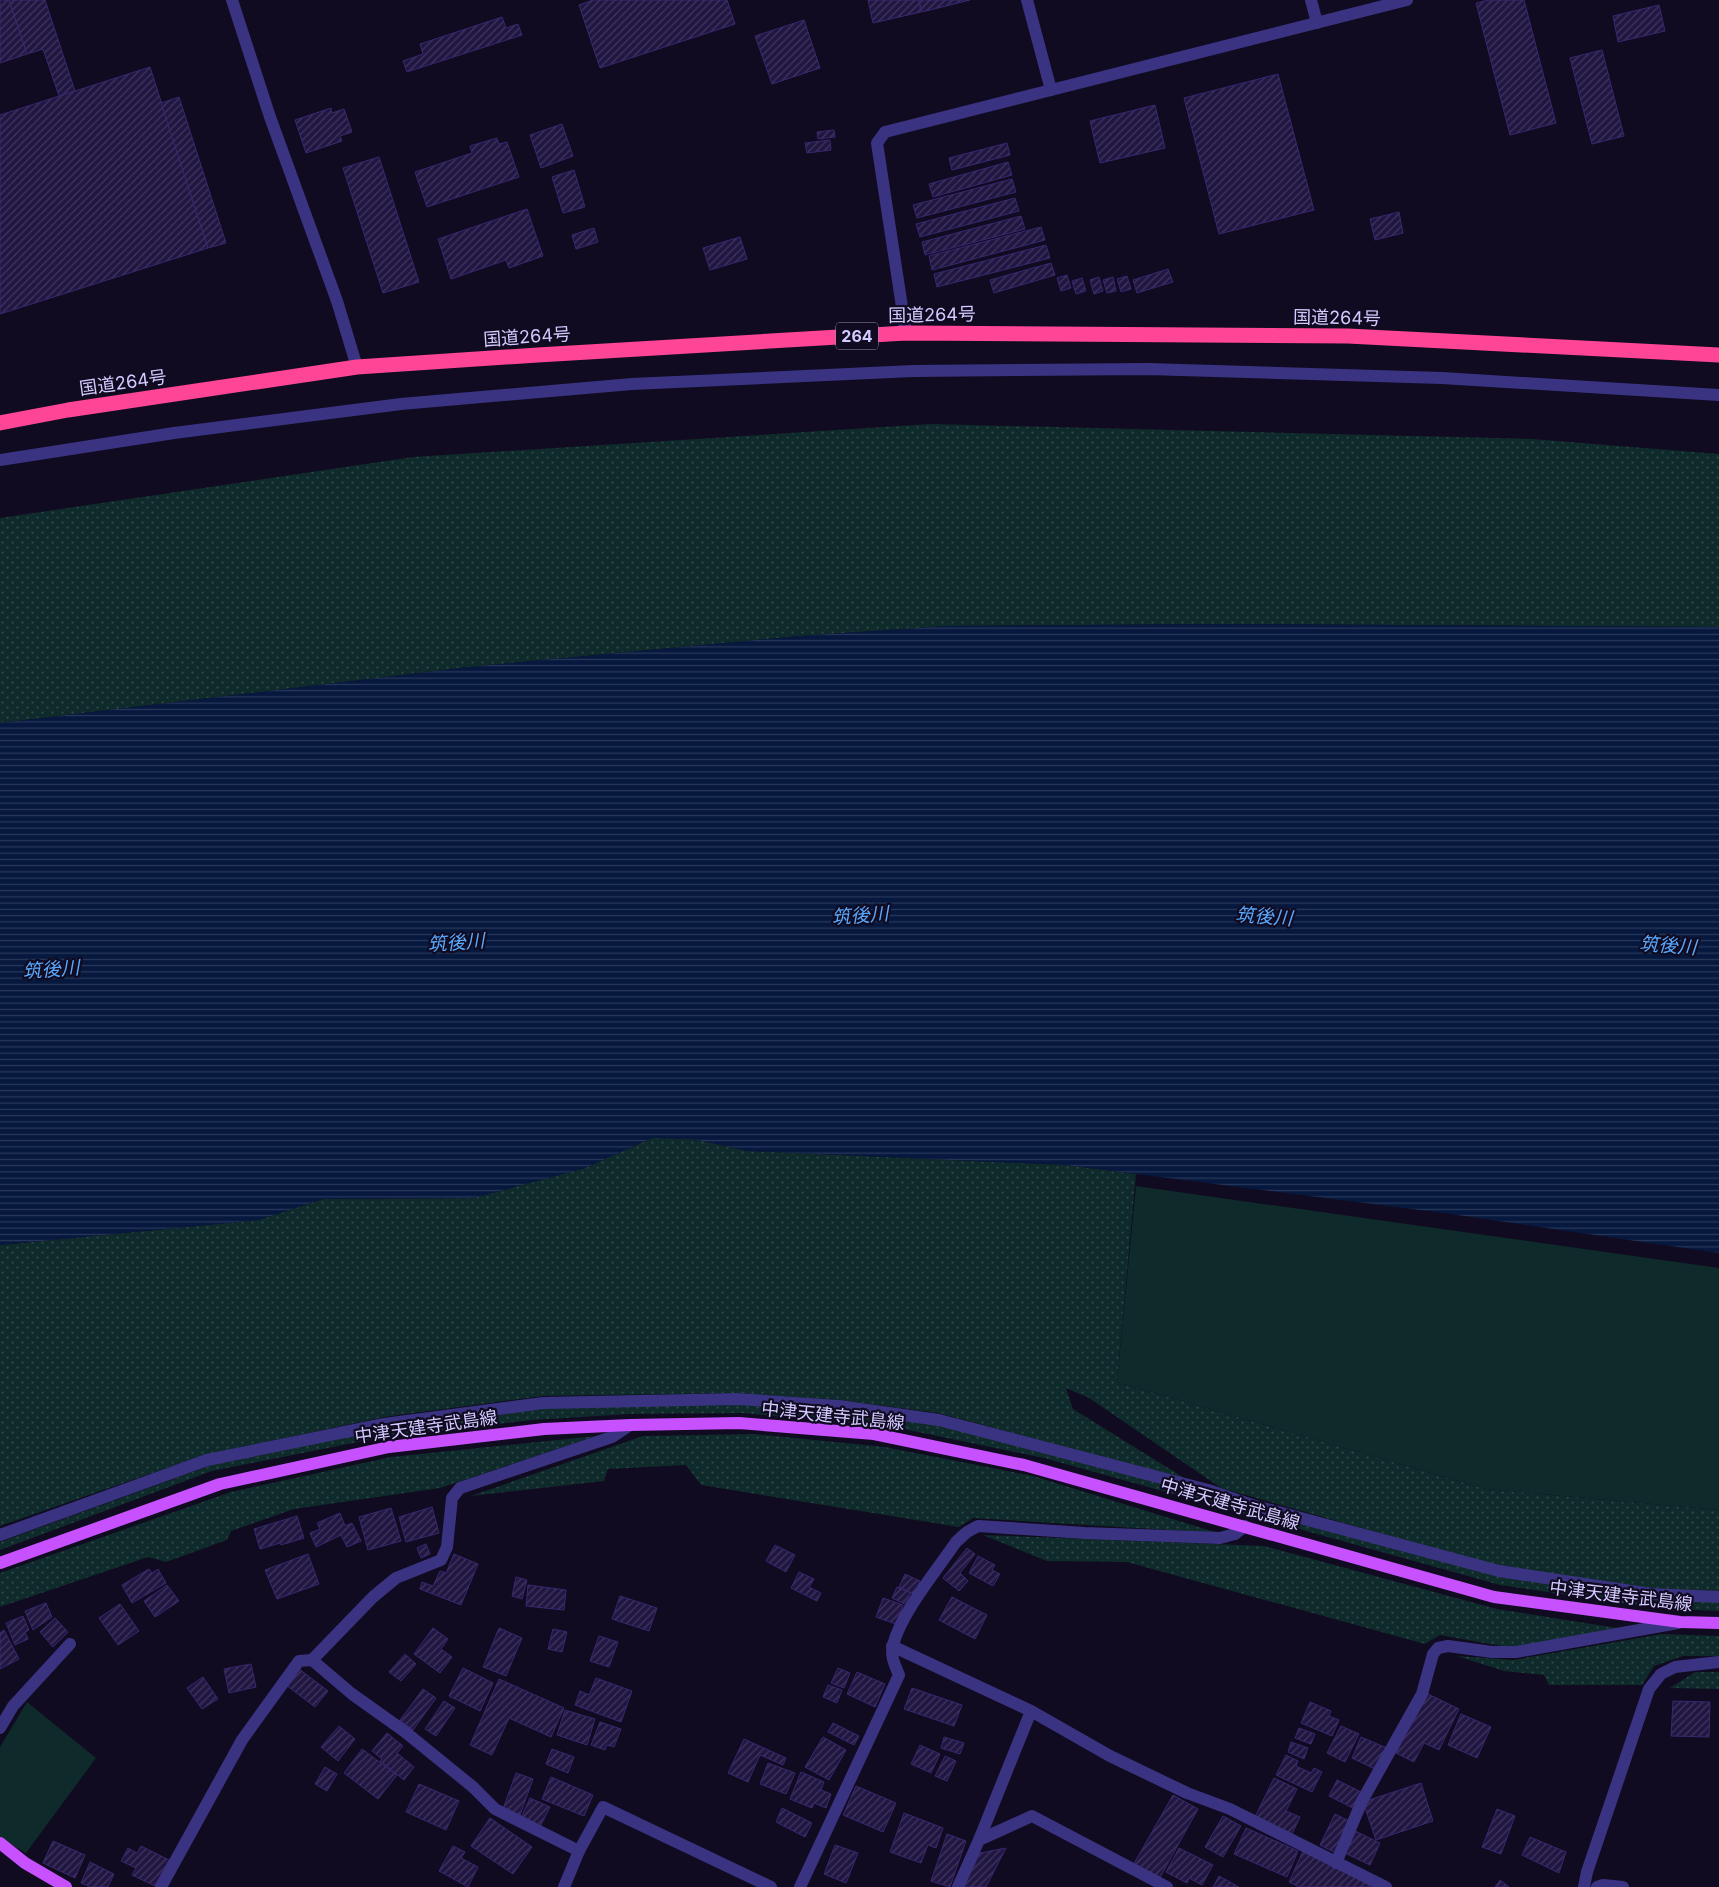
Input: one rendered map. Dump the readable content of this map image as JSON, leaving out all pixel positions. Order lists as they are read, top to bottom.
{
  "streets": {
    "highway": ["国道264号", "264"],
    "main road": ["中津天建寺武島線"]
  },
  "water": ["筑後川"]
}
